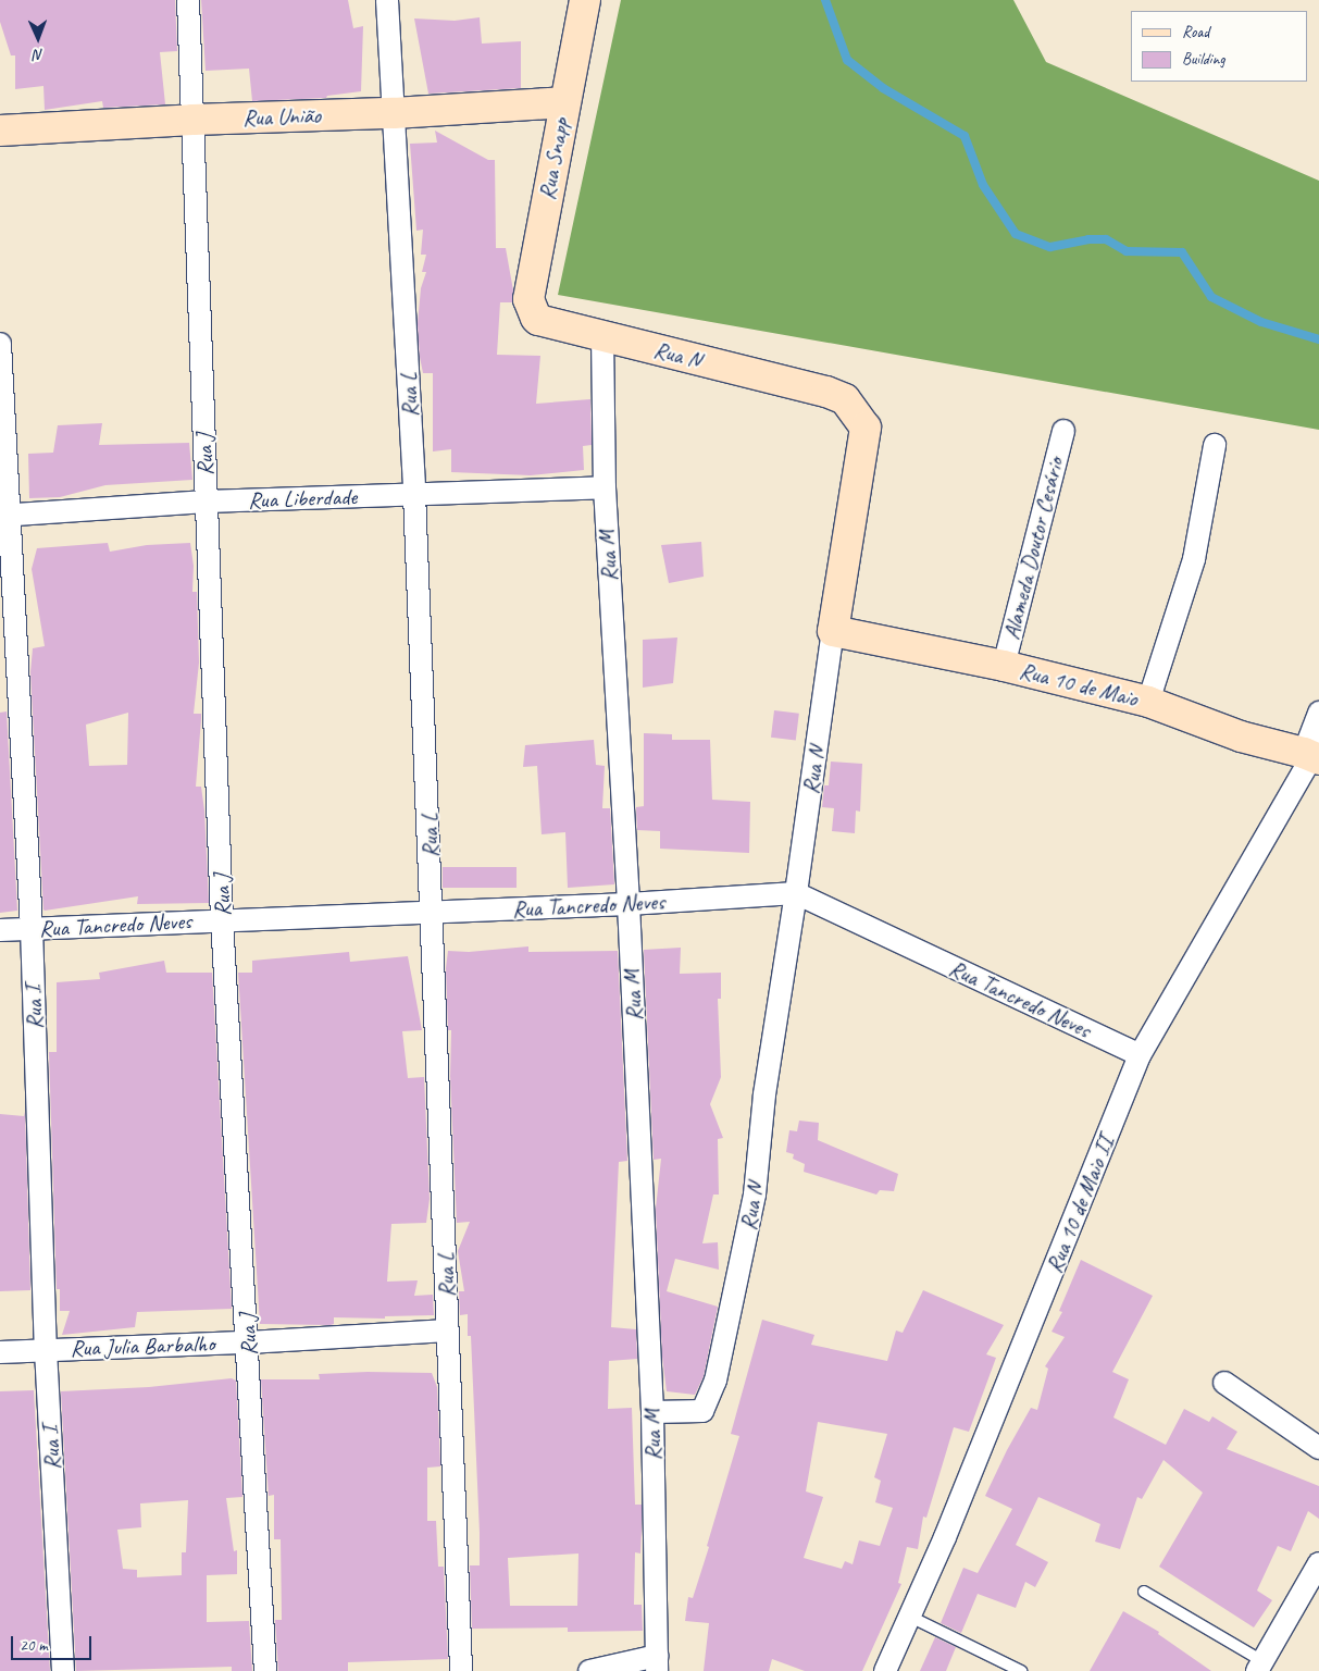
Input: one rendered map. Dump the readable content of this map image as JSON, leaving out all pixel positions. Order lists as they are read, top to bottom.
{
  "streets": {
    "main road": [
      "Rua União",
      "Rua Snapp",
      "Rua N",
      "Rua 10 de Maio"
    ],
    "street": [
      "Rua L",
      "Rua J",
      "Rua Liberdade",
      "Alameda Doutor Cesário",
      "Rua M",
      "Rua Tancredo Neves",
      "Rua I",
      "Rua 10 de Maio II",
      "Rua Julia Barbalho"
    ]
  },
  "crossings": [
    ["Rua União", "Rua Snapp"],
    ["Rua União", "Rua L"],
    ["Rua União", "Rua J"],
    ["Rua Snapp", "Rua N"],
    ["Rua N", "Rua M"],
    ["Rua N", "Rua 10 de Maio"],
    ["Rua N", "Rua Tancredo Neves"],
    ["Rua L", "Rua Liberdade"],
    ["Rua L", "Rua Tancredo Neves"],
    ["Rua L", "Rua Julia Barbalho"],
    ["Rua J", "Rua Liberdade"],
    ["Rua J", "Rua Tancredo Neves"],
    ["Rua J", "Rua Julia Barbalho"],
    ["Rua Liberdade", "Rua M"],
    ["Rua Liberdade", "Rua I"],
    ["Alameda Doutor Cesário", "Rua 10 de Maio"],
    ["Rua M", "Rua Tancredo Neves"],
    ["Rua 10 de Maio", "Rua 10 de Maio II"],
    ["Rua Tancredo Neves", "Rua I"],
    ["Rua Tancredo Neves", "Rua 10 de Maio II"],
    ["Rua I", "Rua Julia Barbalho"]
  ],
  "legend": ["Road", "Building"],
  "scale_bar": "20 m",
  "north": "bottom"
}
